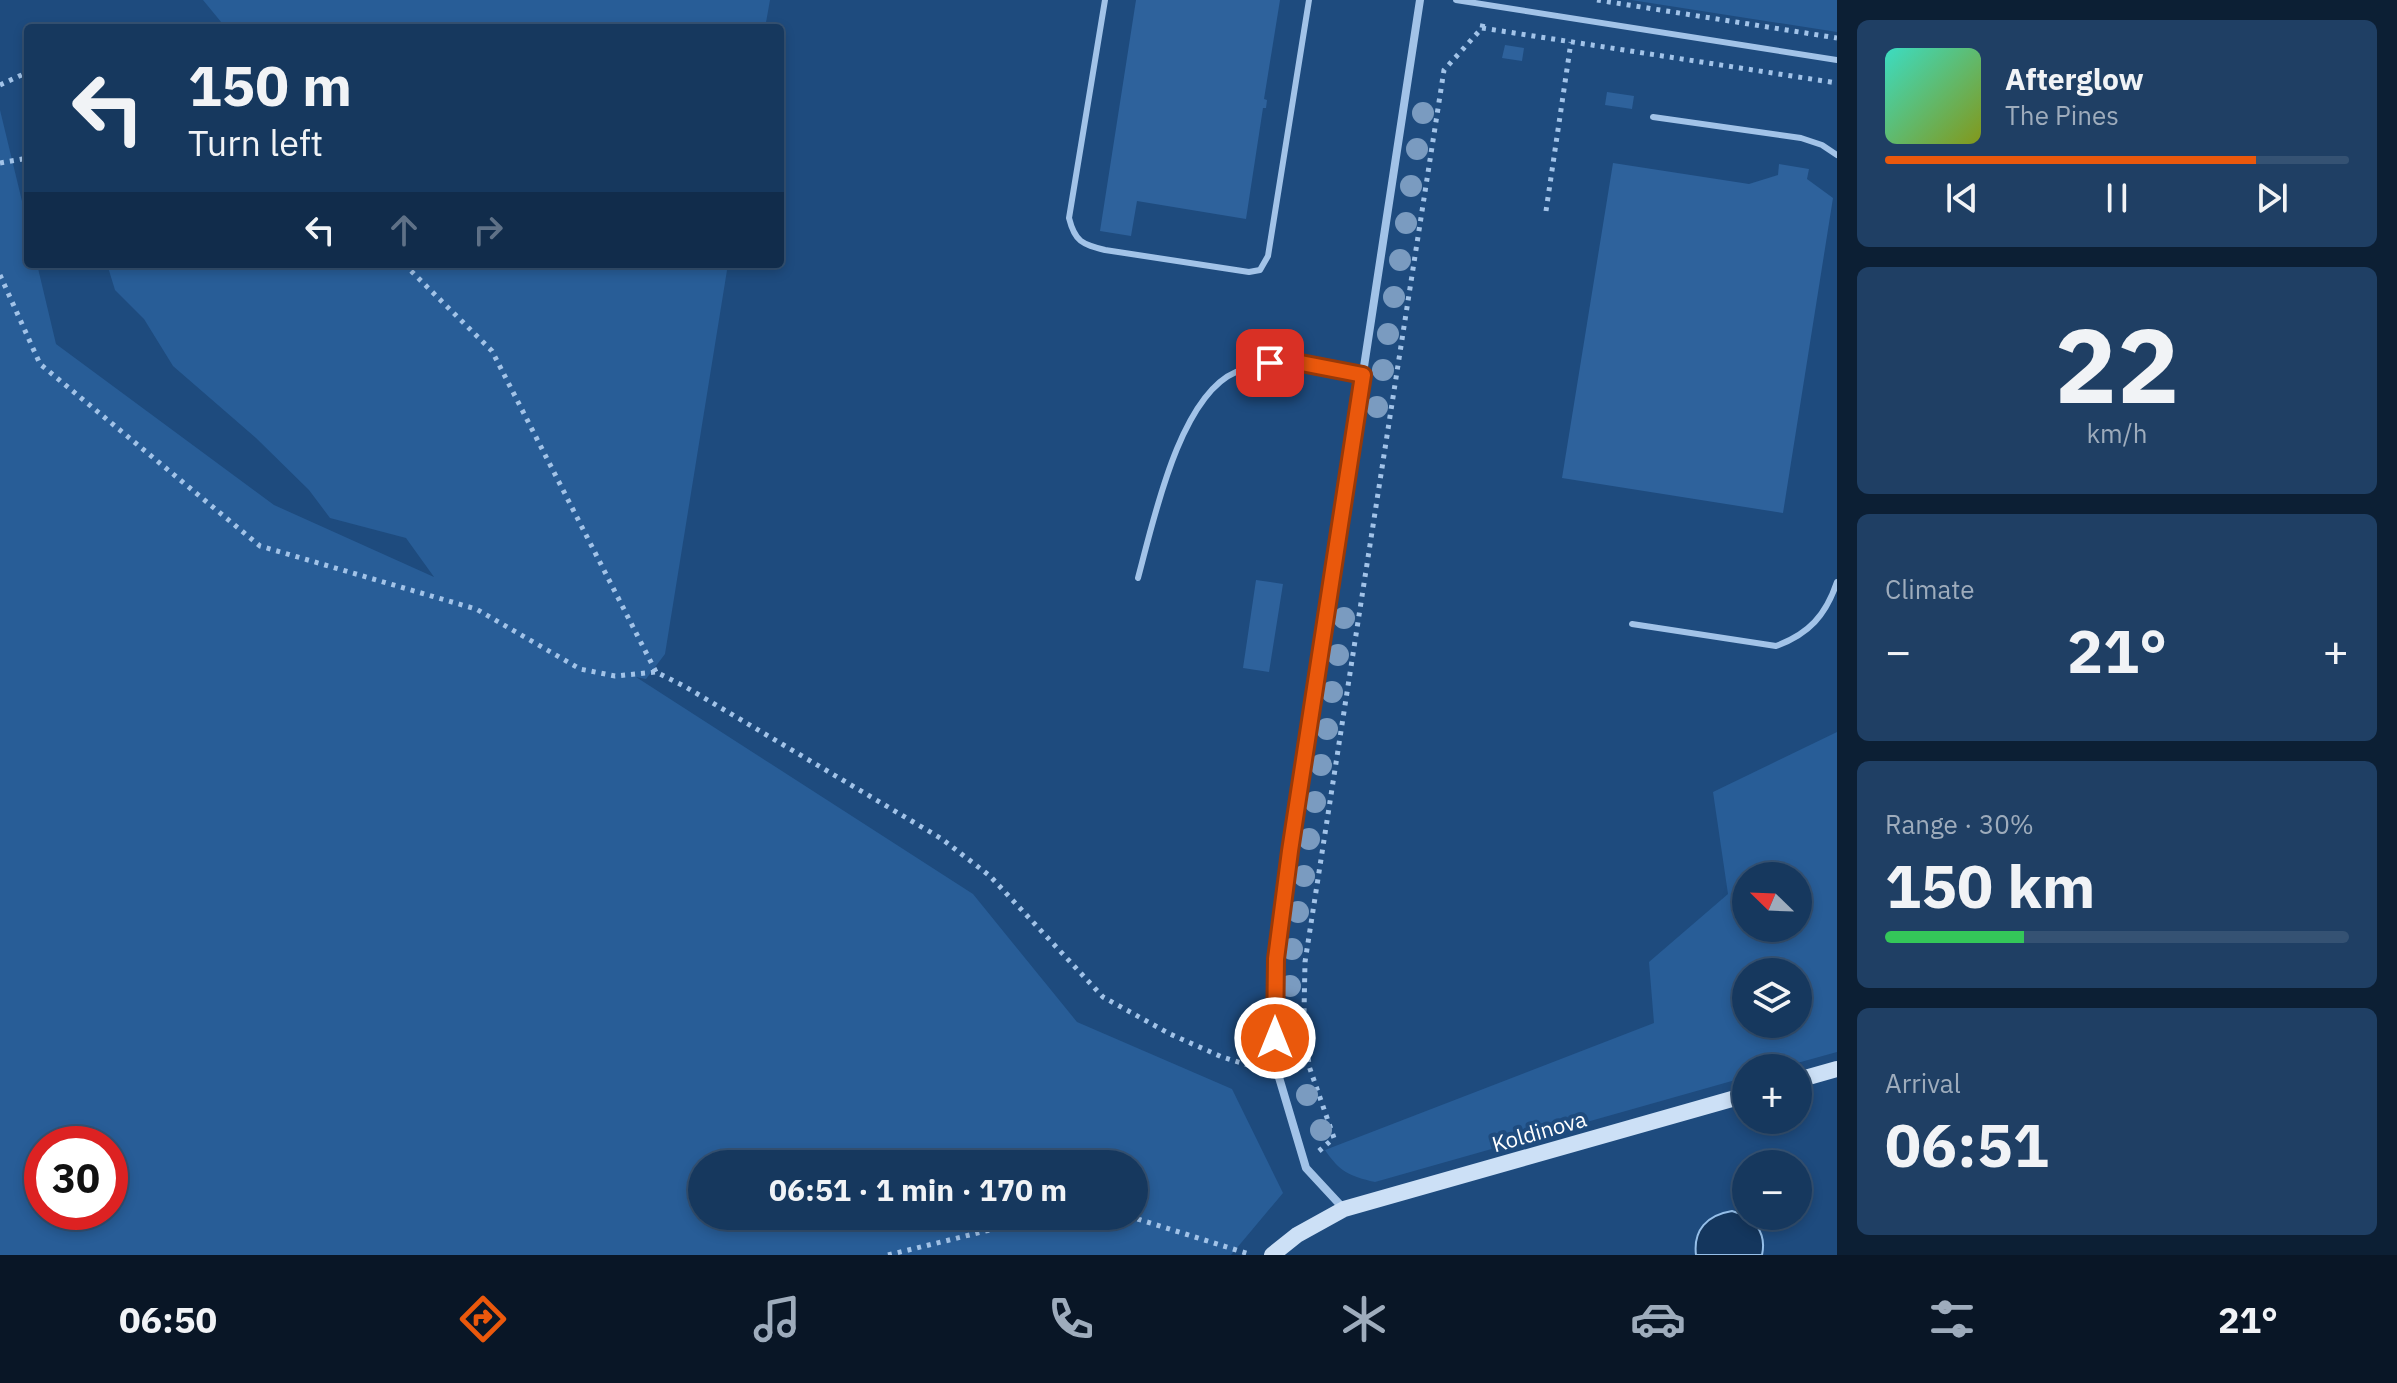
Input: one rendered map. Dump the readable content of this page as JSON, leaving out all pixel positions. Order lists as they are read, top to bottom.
{
  "streets": {
    "main road": ["Koldinova"]
  },
  "north": "top left",
  "page": {
    "turn": ["150 m", "Turn left"],
    "song": ["Afterglow", "The Pines"],
    "tile": [
      ["22", "km/h"],
      "Climate",
      ["Range · 30%", "150 km"],
      ["Arrival", "06:51"]
    ],
    "heat": ["−", "21°", "+"],
    "map_buttons": ["+", "−"],
    "limit": "30",
    "trip": "06:51 · 1 min · 170 m",
    "tabs": ["06:50", "21°"]
  }
}
